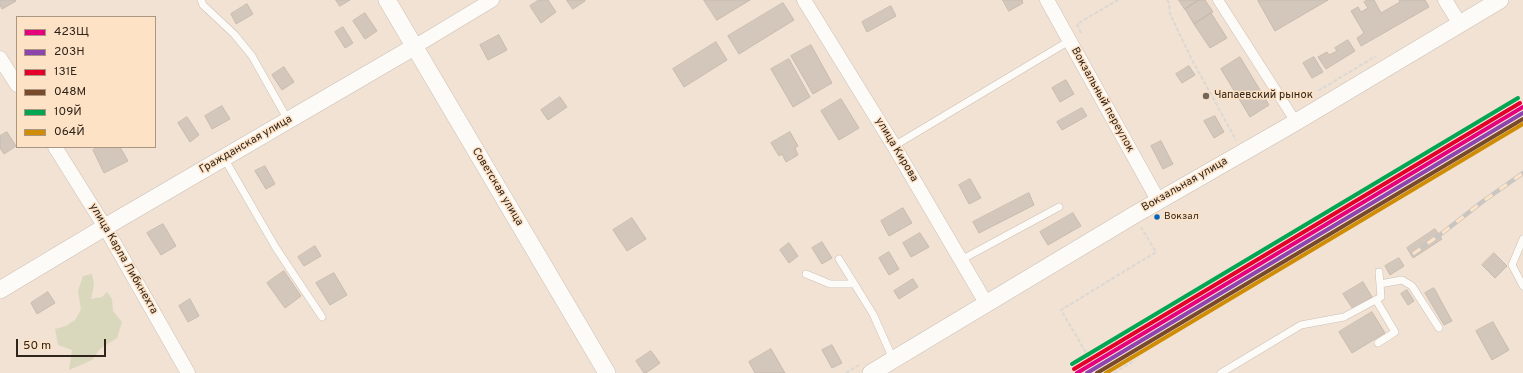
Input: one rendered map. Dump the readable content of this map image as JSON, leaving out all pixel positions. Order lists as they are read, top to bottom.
{
  "streets": {
    "street": [
      "Вокзальный переулок",
      "Гражданская улица",
      "улица Кирова",
      "Вокзальная улица",
      "Советская улица",
      "улица Карла Либкнехта"
    ]
  },
  "crossings": [
    ["Вокзальный переулок", "Вокзальная улица"],
    ["Гражданская улица", "Советская улица"],
    ["Гражданская улица", "улица Карла Либкнехта"],
    ["улица Кирова", "Вокзальная улица"]
  ],
  "places": ["Чапаевский рынок", "Вокзал"],
  "lines": [
    "transit line 109Й",
    "transit line 131Е",
    "transit line 423Щ",
    "transit line 203Н",
    "transit line 048М",
    "transit line 064Й"
  ],
  "legend": [
    "423Щ",
    "203Н",
    "131Е",
    "048М",
    "109Й",
    "064Й"
  ],
  "scale_bar": "50 m"
}
